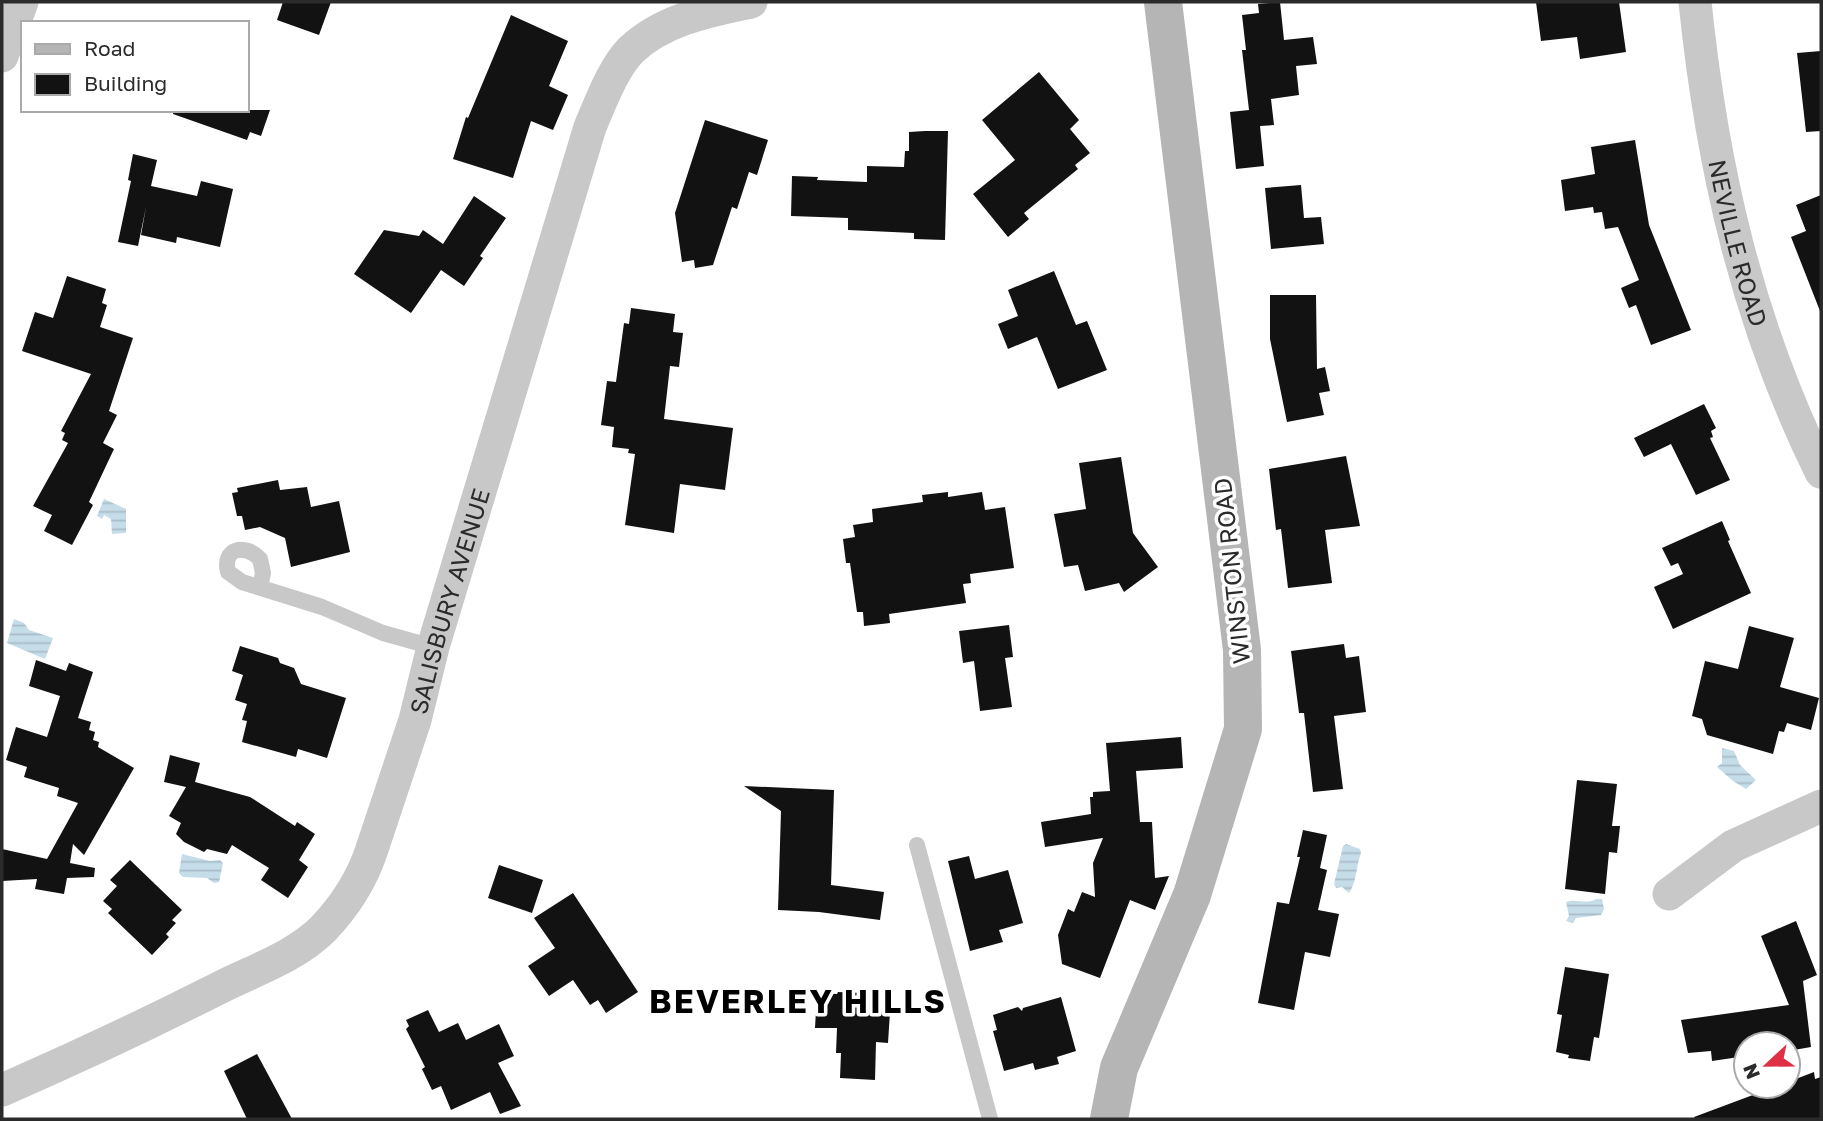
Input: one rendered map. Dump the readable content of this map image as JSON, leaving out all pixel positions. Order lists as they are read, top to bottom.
{
  "streets": {
    "street": ["NEVILLE ROAD", "WINSTON ROAD", "SALISBURY AVENUE"]
  },
  "districts": ["BEVERLEY HILLS"],
  "legend": ["Road", "Building"],
  "north": "left"
}
